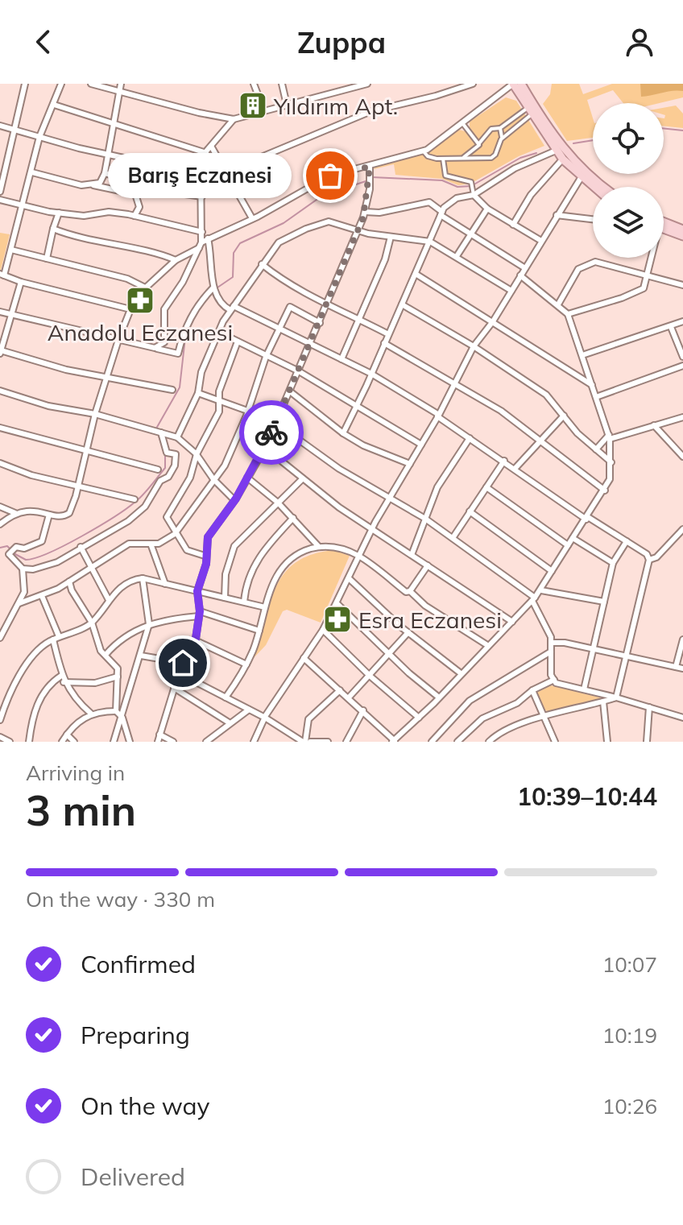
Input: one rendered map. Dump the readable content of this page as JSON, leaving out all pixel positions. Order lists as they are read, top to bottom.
{
  "places": {
    "building": ["Yıldırım Apt."],
    "other": ["Barış Eczanesi"],
    "pharmacy": ["Anadolu Eczanesi", "Esra Eczanesi"]
  },
  "page": {
    "header": "Zuppa",
    "bubble": "Barış Eczanesi",
    "heading": ["3 min", "Arriving in", "10:39–10:44"],
    "bar": "On the way · 330 m",
    "list": [
      ["Confirmed", "10:07"],
      ["Preparing", "10:19"],
      ["On the way", "10:26"],
      "Delivered"
    ]
  }
}
